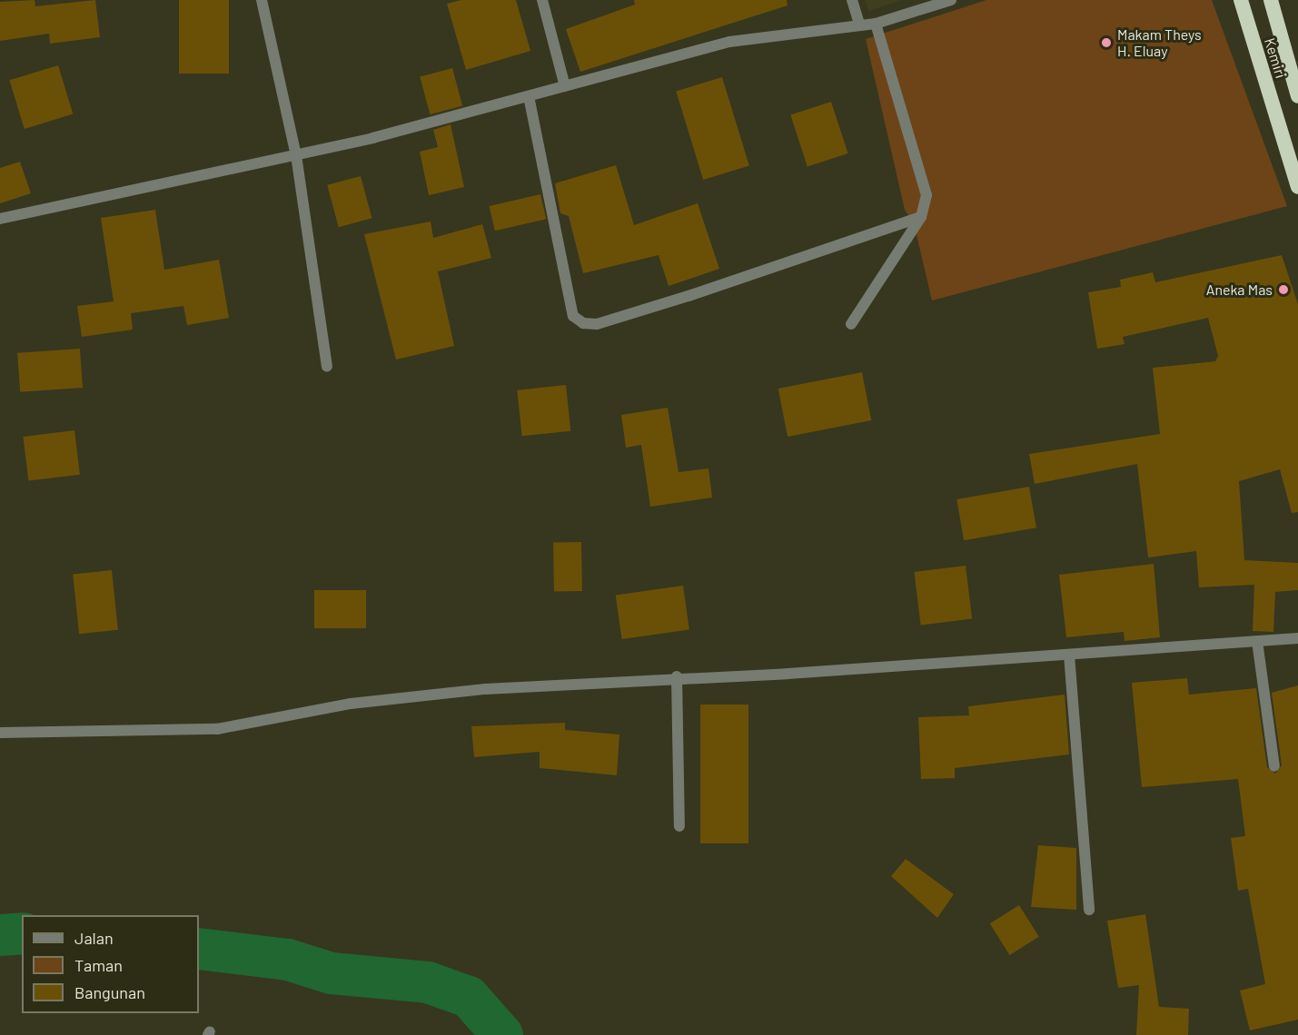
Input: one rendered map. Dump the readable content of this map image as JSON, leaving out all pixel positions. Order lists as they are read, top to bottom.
{
  "streets": {
    "highway": ["Kemiri"]
  },
  "places": ["Makam Theys H. Eluay", "Aneka Mas"],
  "legend": ["Jalan", "Taman", "Bangunan"]
}
